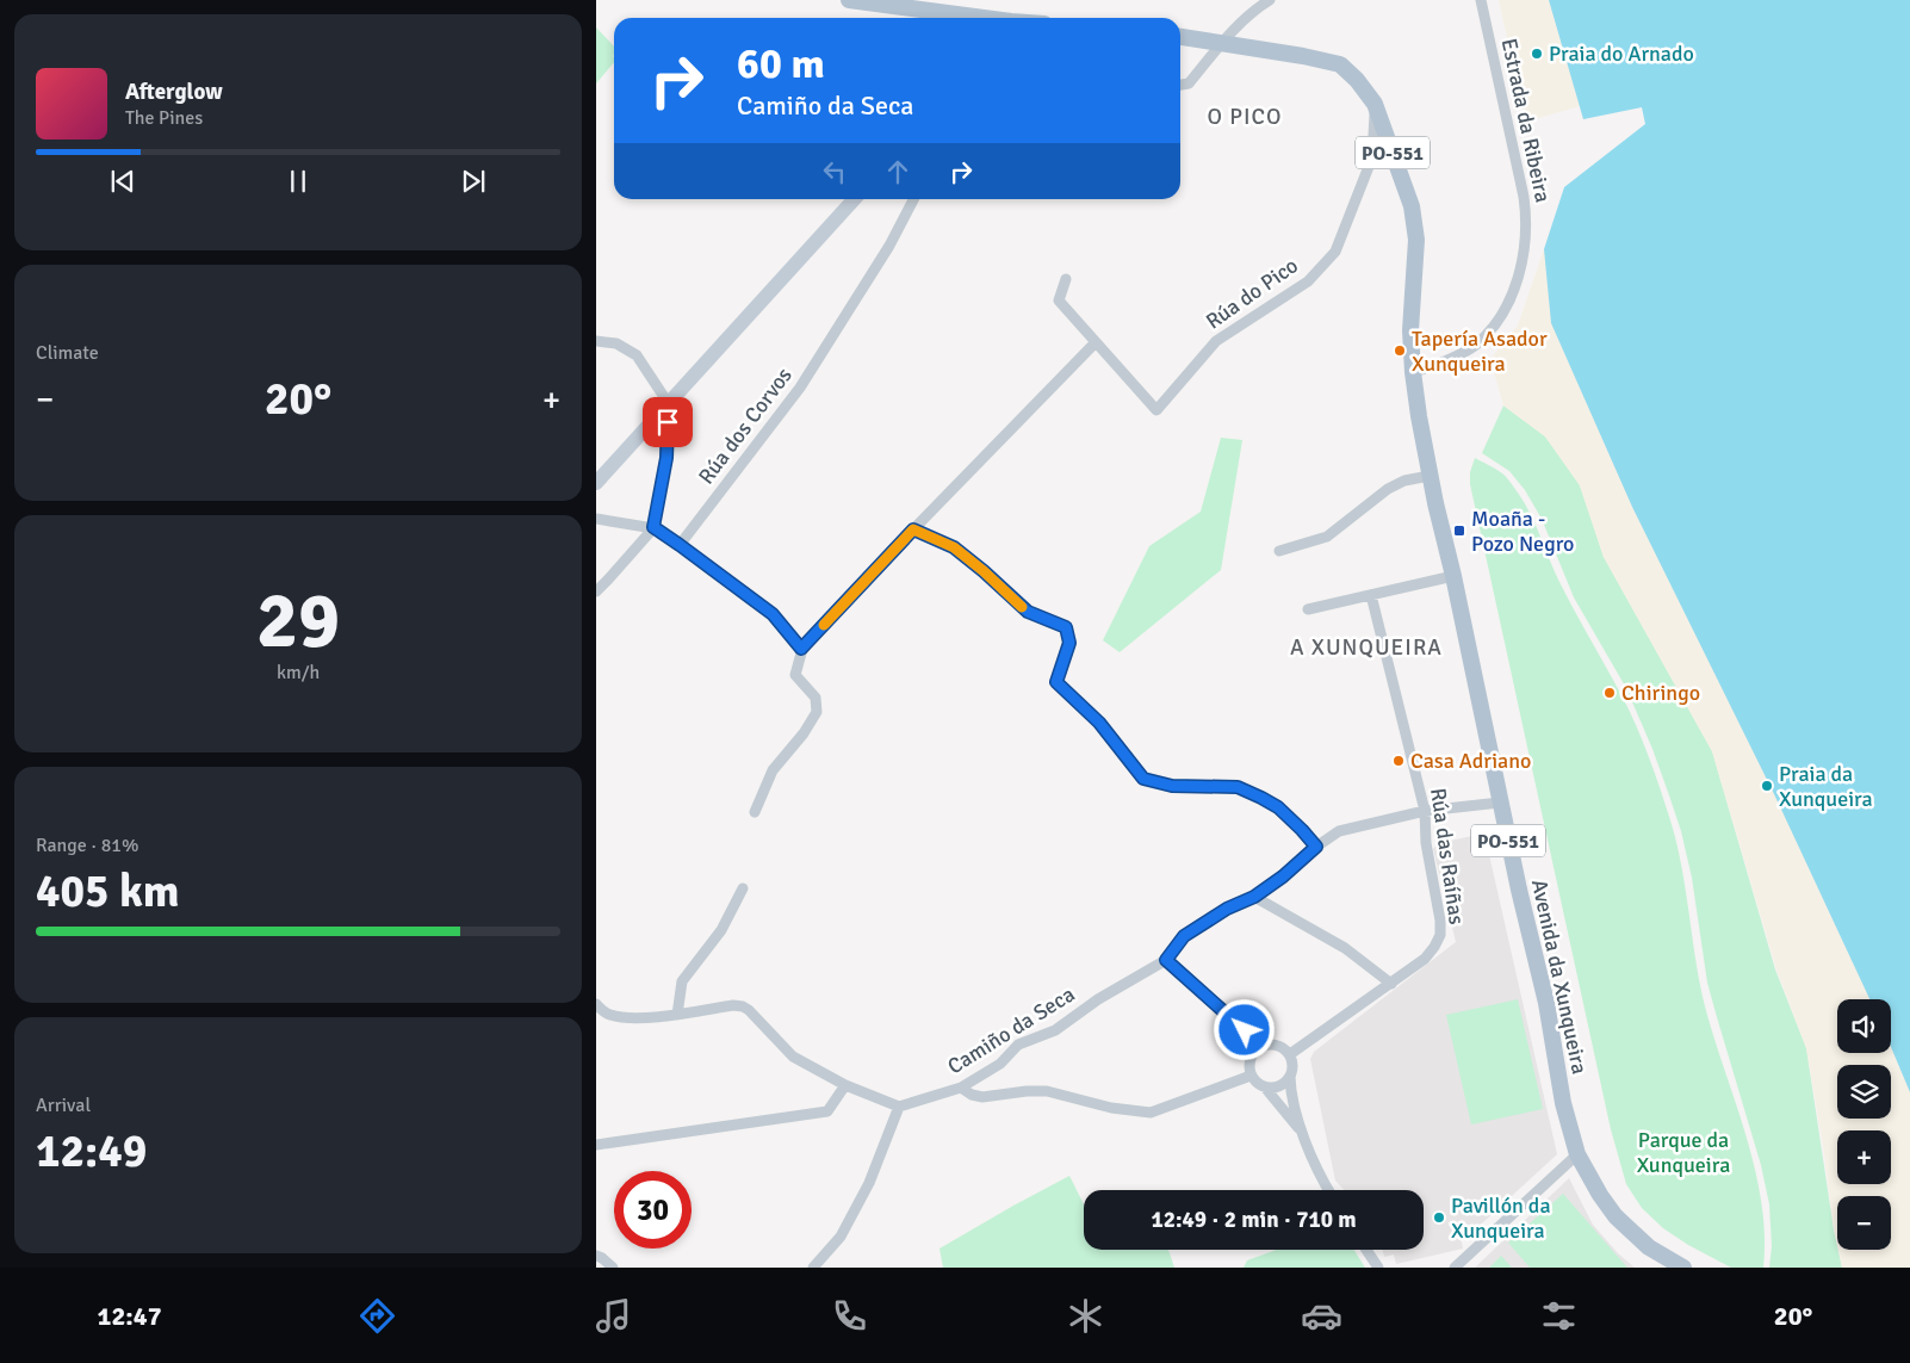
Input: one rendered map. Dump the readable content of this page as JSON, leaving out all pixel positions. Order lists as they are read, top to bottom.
{
  "streets": {
    "main road": ["PO-551", "Avenida da Xunqueira"],
    "street": [
      "Estrada da Ribeira",
      "Rúa do Pico",
      "Rúa dos Corvos",
      "Rúa das Raíñas",
      "Camiño da Seca"
    ]
  },
  "crossings": [
    ["Estrada da Ribeira", "PO-551"],
    ["Estrada da Ribeira", "Avenida da Xunqueira"],
    ["PO-551", "Rúa do Pico"],
    ["PO-551", "Avenida da Xunqueira"],
    ["Rúa das Raíñas", "Camiño da Seca"],
    ["Avenida da Xunqueira", "Camiño da Seca"]
  ],
  "districts": ["O PICO", "A XUNQUEIRA"],
  "parks": ["Parque da Xunqueira"],
  "places": {
    "other": [
      "Praia do Arnado",
      "Tapería Asador Xunqueira",
      "Chiringo",
      "Casa Adriano",
      "Praia da Xunqueira",
      "Pavillón da Xunqueira"
    ],
    "transit": ["Moaña - Pozo Negro"]
  },
  "page": {
    "turn": ["60 m", "Camiño da Seca"],
    "song": ["Afterglow", "The Pines"],
    "tile": [
      "Climate",
      ["29", "km/h"],
      ["Range · 81%", "405 km"],
      ["Arrival", "12:49"]
    ],
    "heat": ["−", "20°", "+"],
    "map_buttons": ["+", "−"],
    "limit": "30",
    "trip": "12:49 · 2 min · 710 m",
    "tabs": ["12:47", "20°"]
  }
}
